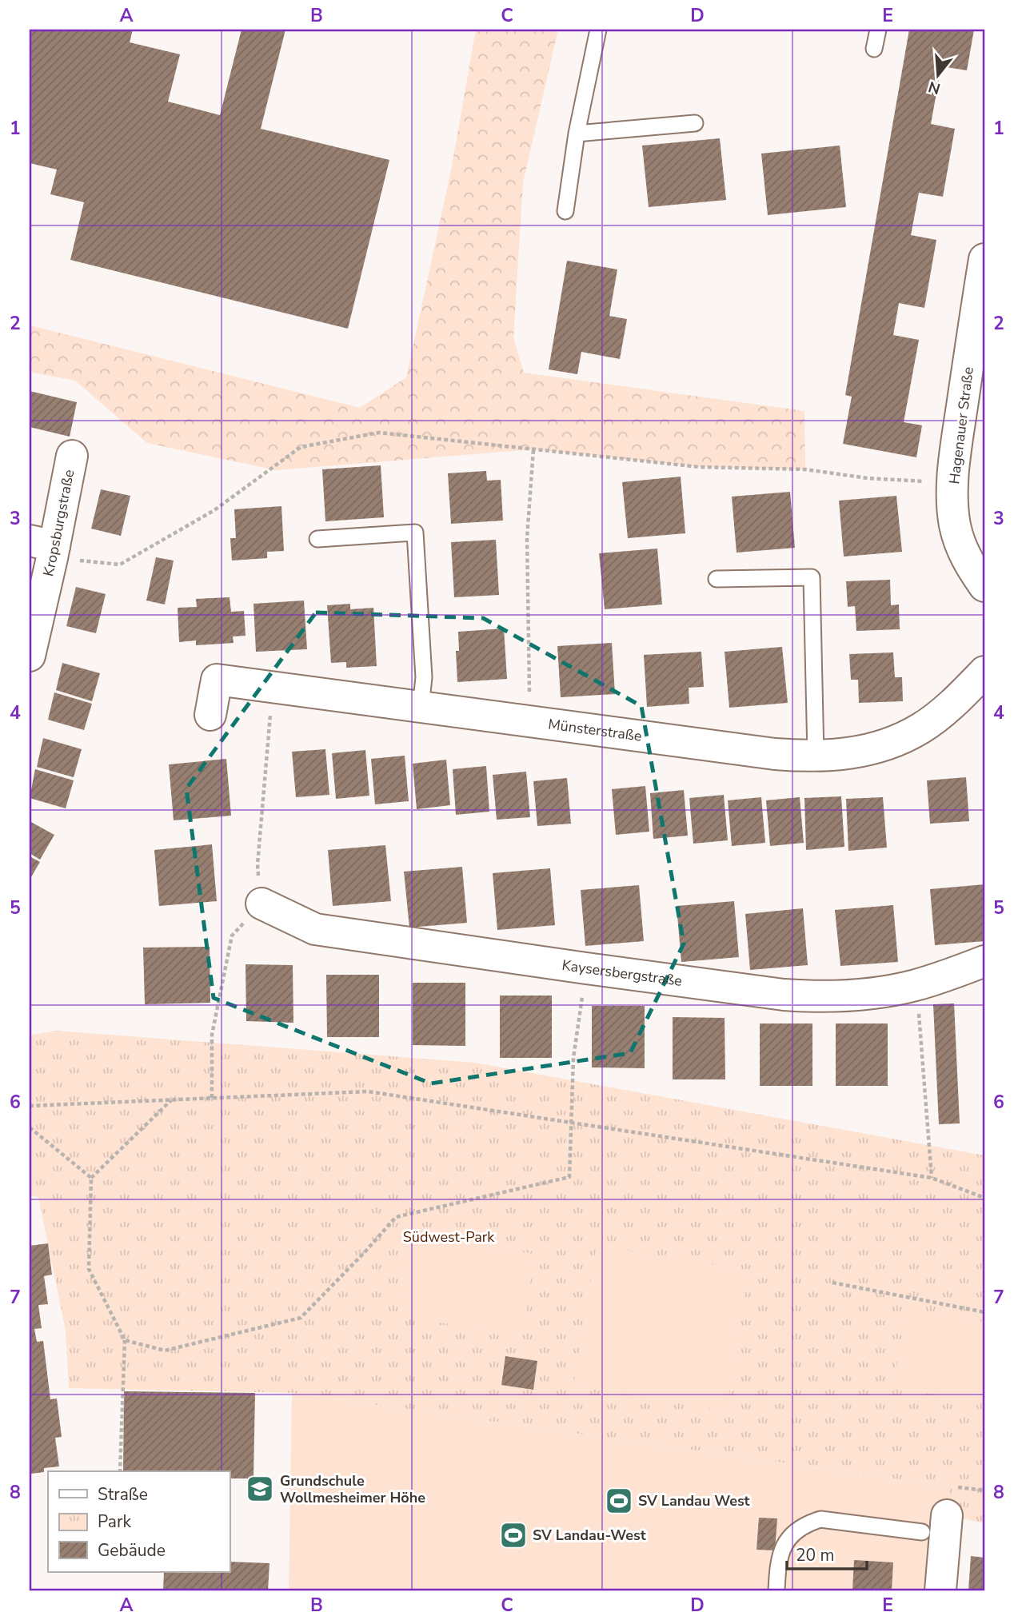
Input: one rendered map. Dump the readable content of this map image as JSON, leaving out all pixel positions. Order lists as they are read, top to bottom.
{
  "streets": {
    "street": [
      "Hagenauer Straße",
      "Kropsburgstraße",
      "Münsterstraße",
      "Kaysersbergstraße"
    ]
  },
  "parks": ["Südwest-Park"],
  "places": {
    "school or university": ["Grundschule Wollmesheimer Höhe"],
    "sports": ["SV Landau West", "SV Landau-West"]
  },
  "legend": ["Straße", "Park", "Gebäude"],
  "scale_bar": "20 m",
  "north": "bottom",
  "grid": {
    "columns": [
      "A",
      "B",
      "C",
      "D",
      "E"
    ],
    "rows": [
      "1",
      "2",
      "3",
      "4",
      "5",
      "6",
      "7",
      "8"
    ]
  }
}
